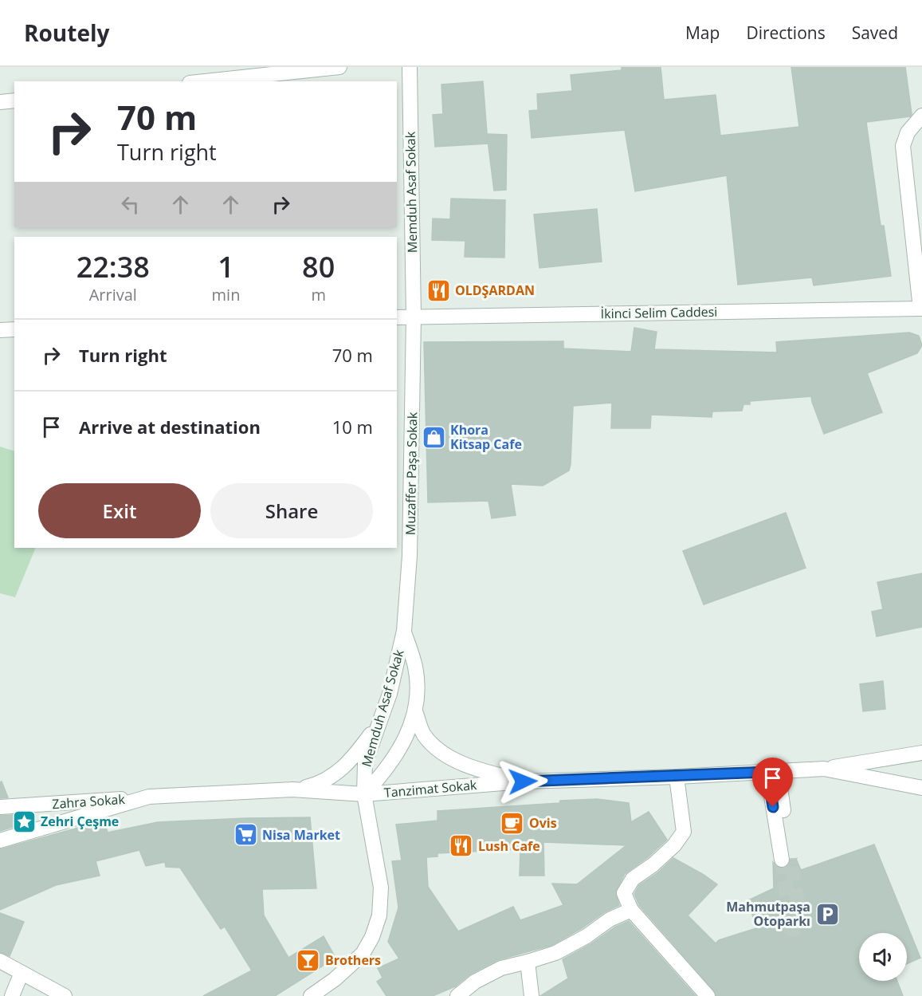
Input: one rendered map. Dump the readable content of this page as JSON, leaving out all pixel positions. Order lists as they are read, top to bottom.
{
  "streets": {
    "street": [
      "Memduh Asaf Sokak",
      "İkinci Selim Caddesi",
      "Muzaffer Paşa Sokak",
      "Tanzimat Sokak",
      "Zahra Sokak"
    ]
  },
  "crossings": [
    ["Memduh Asaf Sokak", "İkinci Selim Caddesi"],
    ["Memduh Asaf Sokak", "Muzaffer Paşa Sokak"],
    ["Memduh Asaf Sokak", "Tanzimat Sokak"],
    ["İkinci Selim Caddesi", "Muzaffer Paşa Sokak"],
    ["Tanzimat Sokak", "Zahra Sokak"]
  ],
  "places": {
    "restaurant": ["OLDŞARDAN", "Lush Cafe"],
    "shop": ["Khora Kitsap Cafe"],
    "place": ["Zehri Çeşme"],
    "cafe": ["Ovis"],
    "supermarket": ["Nisa Market"],
    "parking": ["Mahmutpaşa Otoparkı"],
    "bar": ["Brothers"]
  },
  "page": {
    "header": "Routely",
    "nav": ["Map", "Directions", "Saved"],
    "turn": ["70 m", "Turn right"],
    "eta": [
      "22:38",
      "Arrival",
      "1",
      "min",
      "80",
      "m"
    ],
    "list": [
      {
        "name": "Turn right",
        "value": "70 m"
      },
      {
        "name": "Arrive at destination",
        "value": "10 m"
      }
    ],
    "buttons": ["Exit", "Share"]
  }
}
